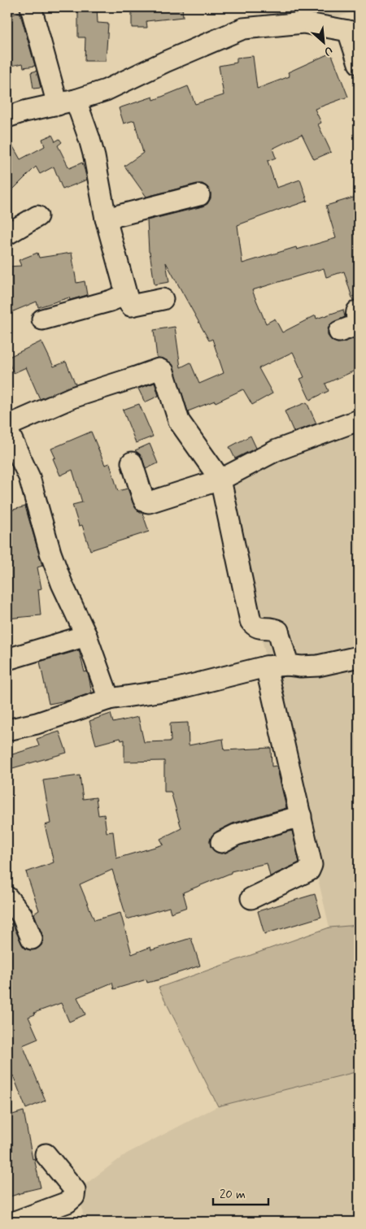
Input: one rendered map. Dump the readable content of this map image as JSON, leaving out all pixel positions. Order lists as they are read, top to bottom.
{
  "scale_bar": "20 m",
  "north": "bottom right"
}
